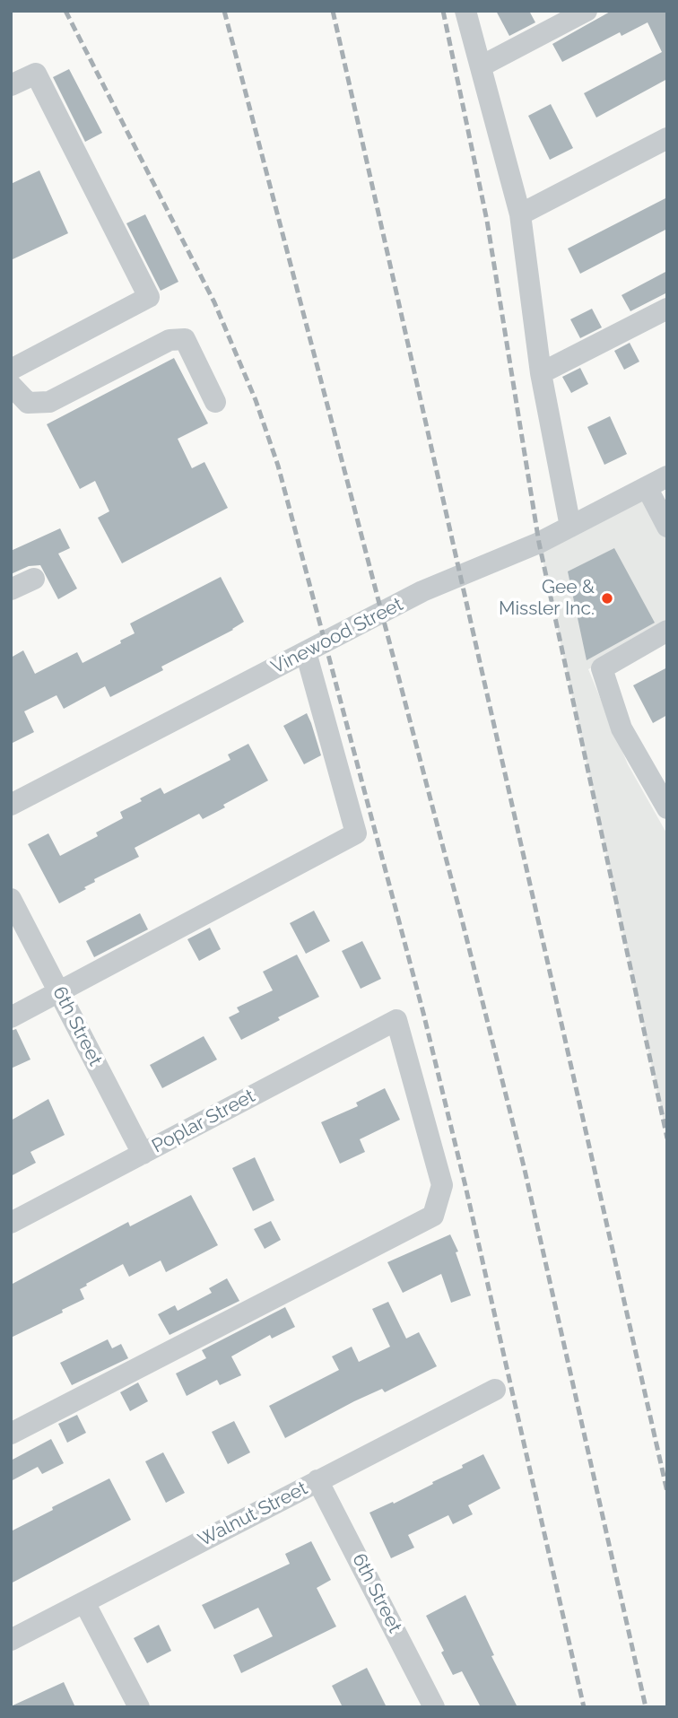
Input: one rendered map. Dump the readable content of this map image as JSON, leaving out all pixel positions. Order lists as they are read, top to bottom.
{
  "streets": {
    "street": [
      "Vinewood Street",
      "6th Street",
      "Poplar Street",
      "Walnut Street"
    ]
  },
  "crossings": [
    ["6th Street", "Poplar Street"],
    ["6th Street", "Walnut Street"]
  ],
  "places": ["Gee & Missler Inc."]
}
